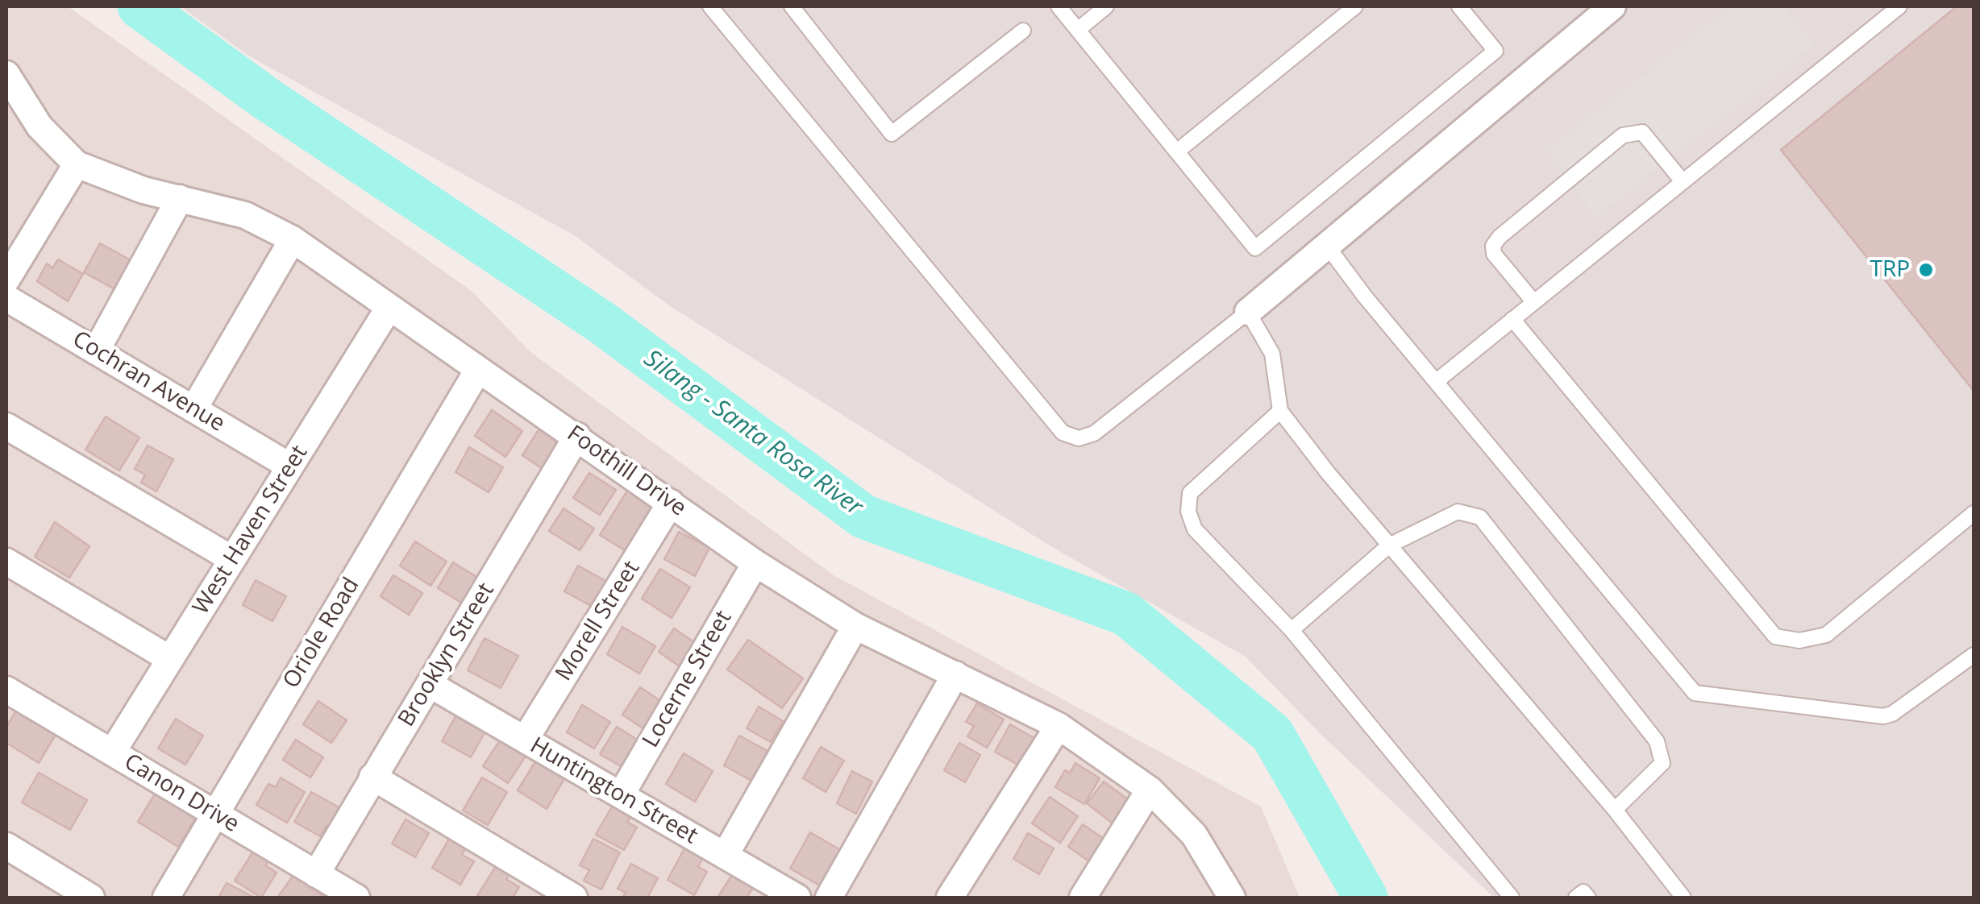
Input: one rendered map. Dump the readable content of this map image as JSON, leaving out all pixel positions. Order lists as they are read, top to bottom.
{
  "streets": {
    "street": [
      "Cochran Avenue",
      "Foothill Drive",
      "West Haven Street",
      "Morell Street",
      "Oriole Road",
      "Brooklyn Street",
      "Locerne Street",
      "Huntington Street",
      "Canon Drive"
    ]
  },
  "crossings": [
    ["Cochran Avenue", "West Haven Street"],
    ["Foothill Drive", "West Haven Street"],
    ["Foothill Drive", "Morell Street"],
    ["Foothill Drive", "Oriole Road"],
    ["Foothill Drive", "Brooklyn Street"],
    ["Foothill Drive", "Locerne Street"],
    ["West Haven Street", "Canon Drive"],
    ["Morell Street", "Huntington Street"],
    ["Oriole Road", "Canon Drive"],
    ["Brooklyn Street", "Huntington Street"],
    ["Brooklyn Street", "Canon Drive"],
    ["Locerne Street", "Huntington Street"]
  ],
  "water": ["Silang - Santa Rosa River"],
  "places": ["TRP"]
}
